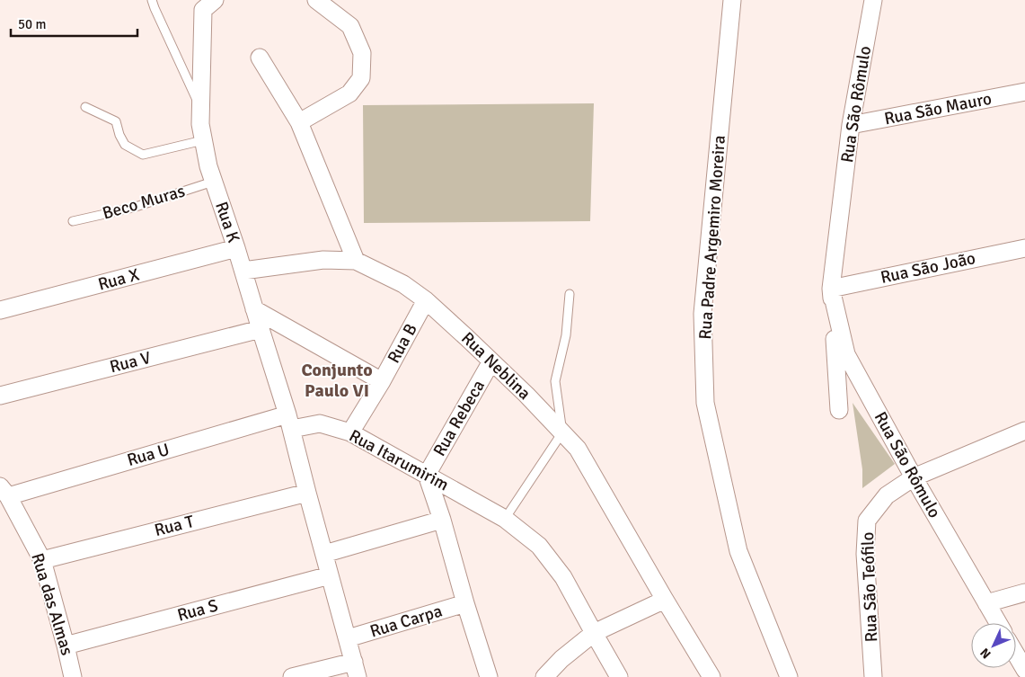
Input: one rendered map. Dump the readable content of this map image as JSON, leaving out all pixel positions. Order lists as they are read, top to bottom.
{
  "streets": {
    "street": [
      "Rua São Rômulo",
      "Rua São Mauro",
      "Rua K",
      "Rua Padre Argemiro Moreira",
      "Rua São João",
      "Rua X",
      "Rua B",
      "Rua V",
      "Rua Neblina",
      "Rua Rebeca",
      "Rua U",
      "Rua Itarumirim",
      "Rua T",
      "Rua São Teófilo",
      "Rua das Almas",
      "Rua S",
      "Rua Carpa"
    ],
    "lane": ["Beco Muras"]
  },
  "crossings": [
    ["Rua São Rômulo", "Rua São Mauro"],
    ["Rua São Rômulo", "Rua São João"],
    ["Rua São Rômulo", "Rua São Teófilo"],
    ["Beco Muras", "Rua K"],
    ["Rua K", "Rua X"],
    ["Rua K", "Rua V"],
    ["Rua K", "Rua Neblina"],
    ["Rua K", "Rua U"],
    ["Rua K", "Rua Itarumirim"],
    ["Rua B", "Rua Neblina"],
    ["Rua B", "Rua Itarumirim"],
    ["Rua Neblina", "Rua Rebeca"],
    ["Rua Rebeca", "Rua Itarumirim"],
    ["Rua U", "Rua Itarumirim"],
    ["Rua U", "Rua das Almas"],
    ["Rua T", "Rua das Almas"],
    ["Rua das Almas", "Rua S"]
  ],
  "districts": ["Conjunto Paulo VI"],
  "scale_bar": "50 m",
  "north": "bottom left"
}
